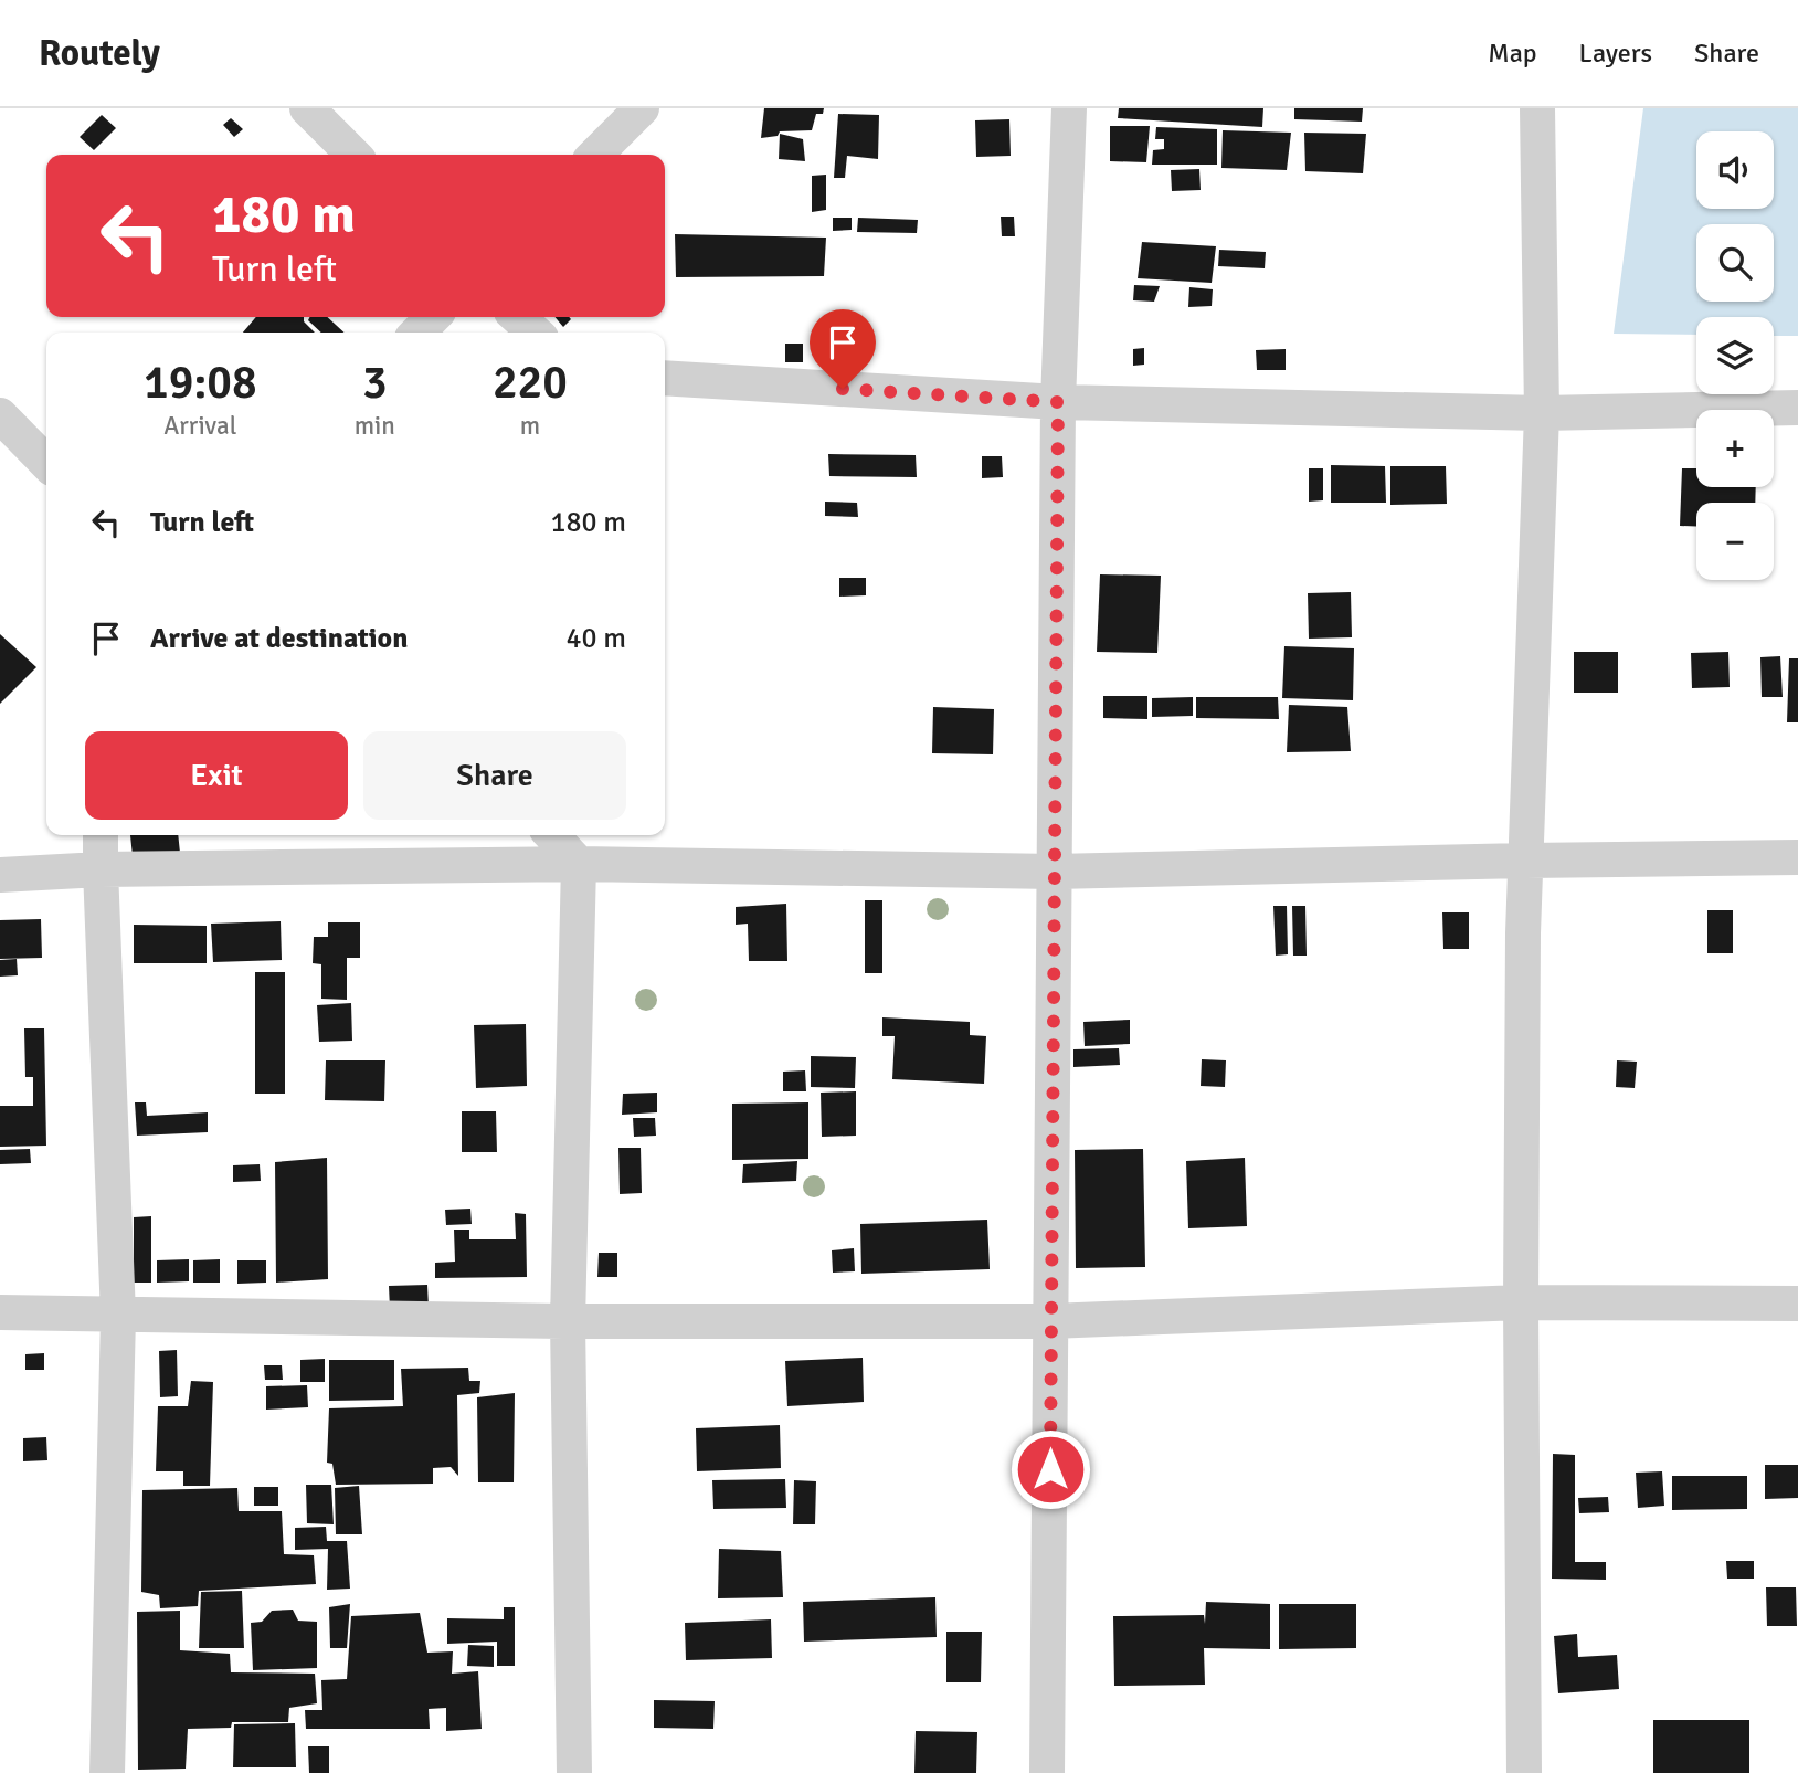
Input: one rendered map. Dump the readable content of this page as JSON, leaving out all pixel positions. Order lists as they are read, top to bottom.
{
  "page": {
    "header": "Routely",
    "nav": ["Map", "Layers", "Share"],
    "map_buttons": ["+", "−"],
    "turn": ["180 m", "Turn left"],
    "eta": [
      "19:08",
      "Arrival",
      "3",
      "min",
      "220",
      "m"
    ],
    "list": [
      {
        "name": "Turn left",
        "value": "180 m"
      },
      {
        "name": "Arrive at destination",
        "value": "40 m"
      }
    ],
    "buttons": ["Exit", "Share"]
  }
}
